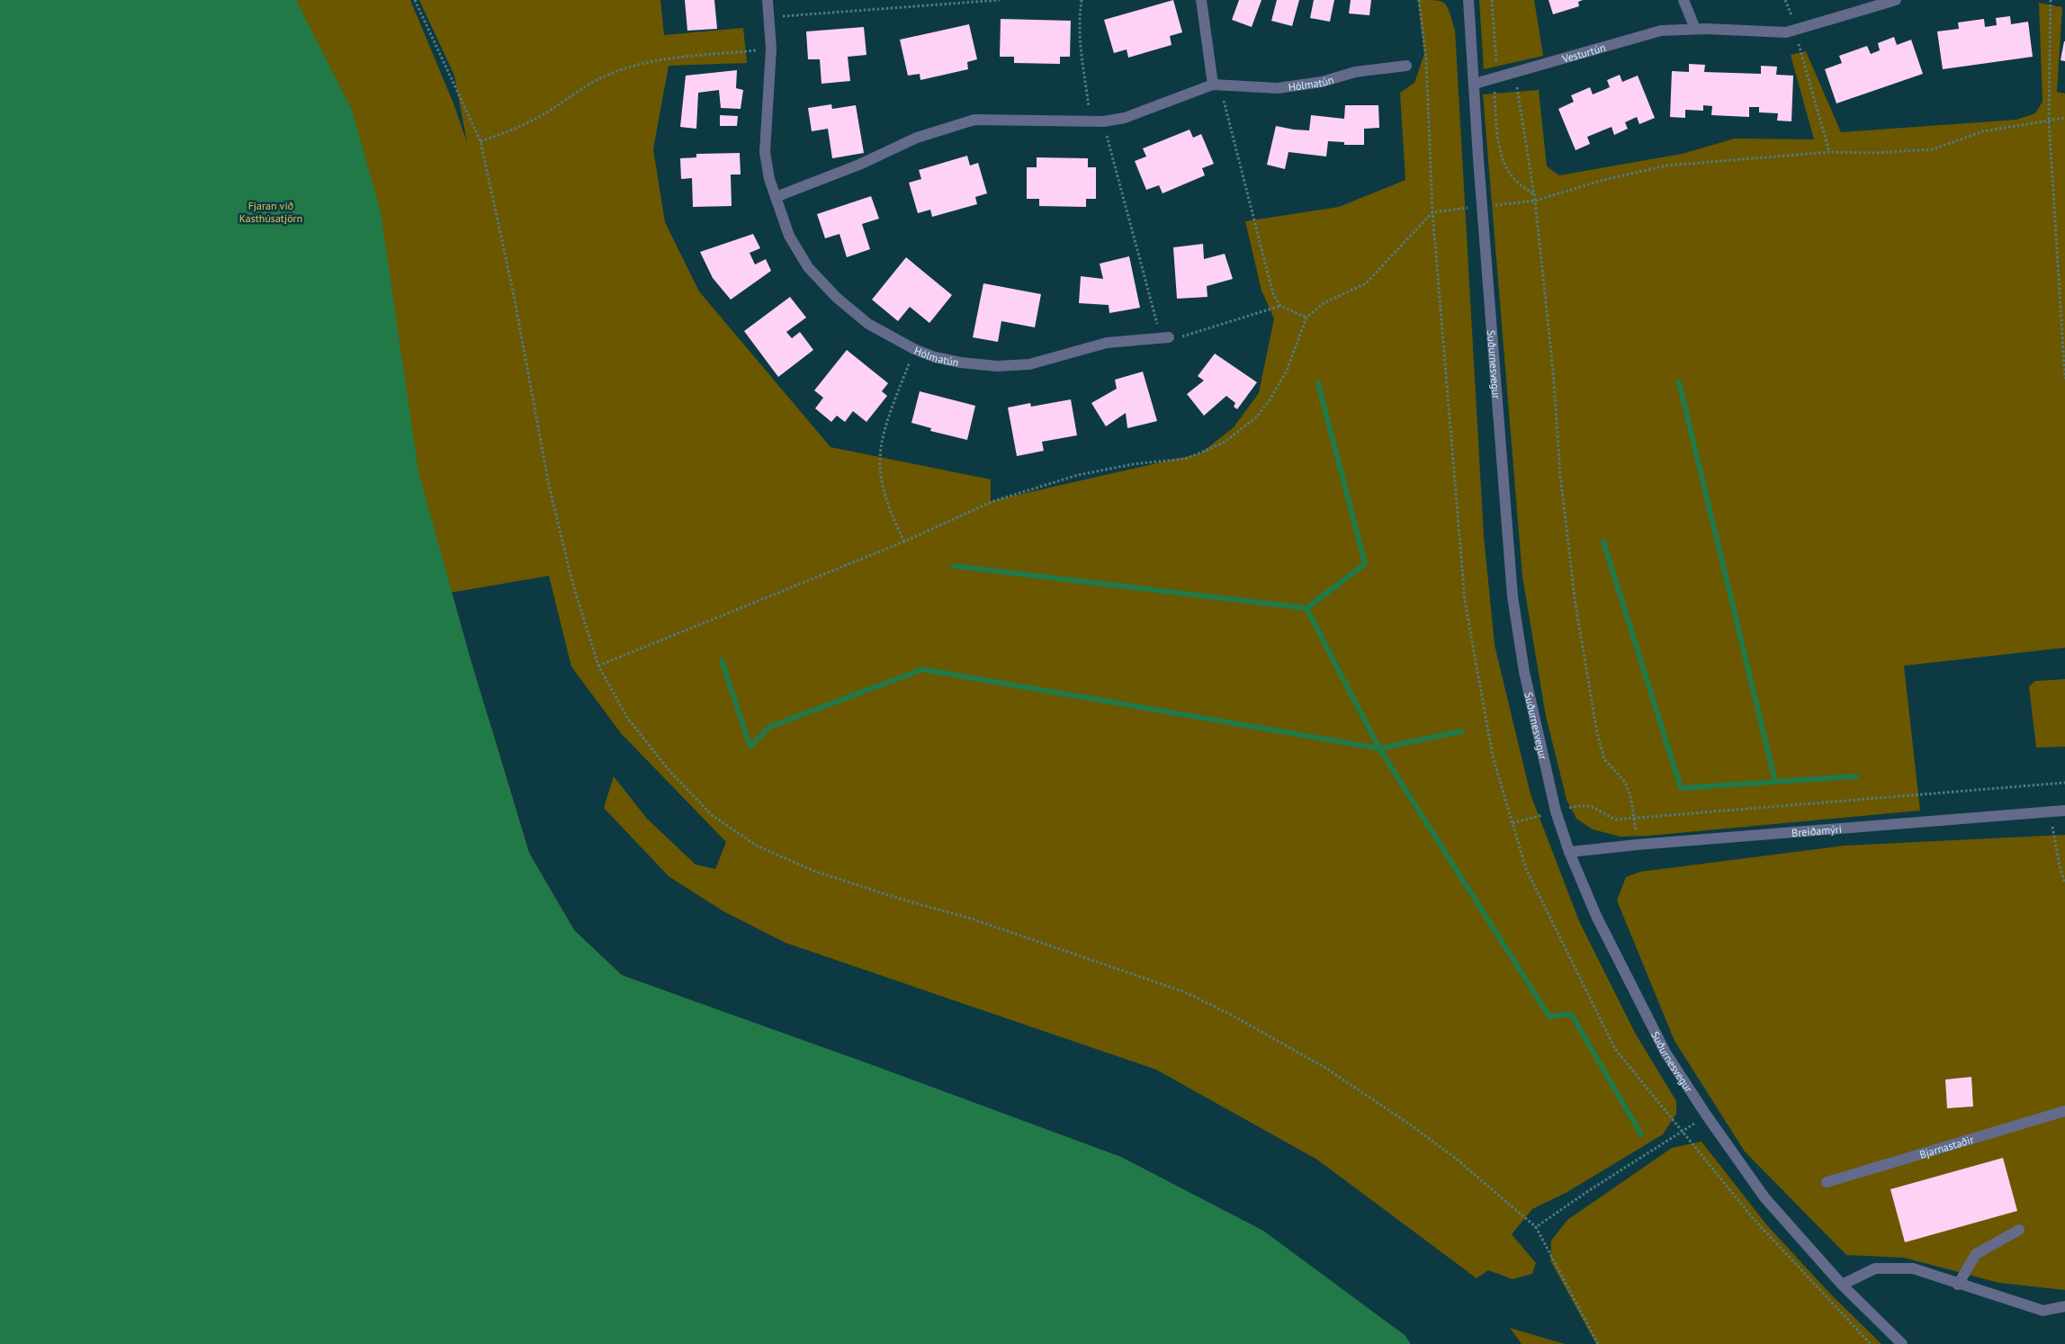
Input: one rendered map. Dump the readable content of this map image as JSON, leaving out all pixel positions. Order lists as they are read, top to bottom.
{
  "streets": {
    "street": [
      "Vesturtún",
      "Hólmatún",
      "Suðurnesvegur",
      "Breiðamýri",
      "Bjarnastaðir"
    ]
  },
  "crossings": [
    ["Vesturtún", "Suðurnesvegur"],
    ["Suðurnesvegur", "Breiðamýri"]
  ],
  "parks": ["Fjaran við Kasthúsatjörn"]
}
